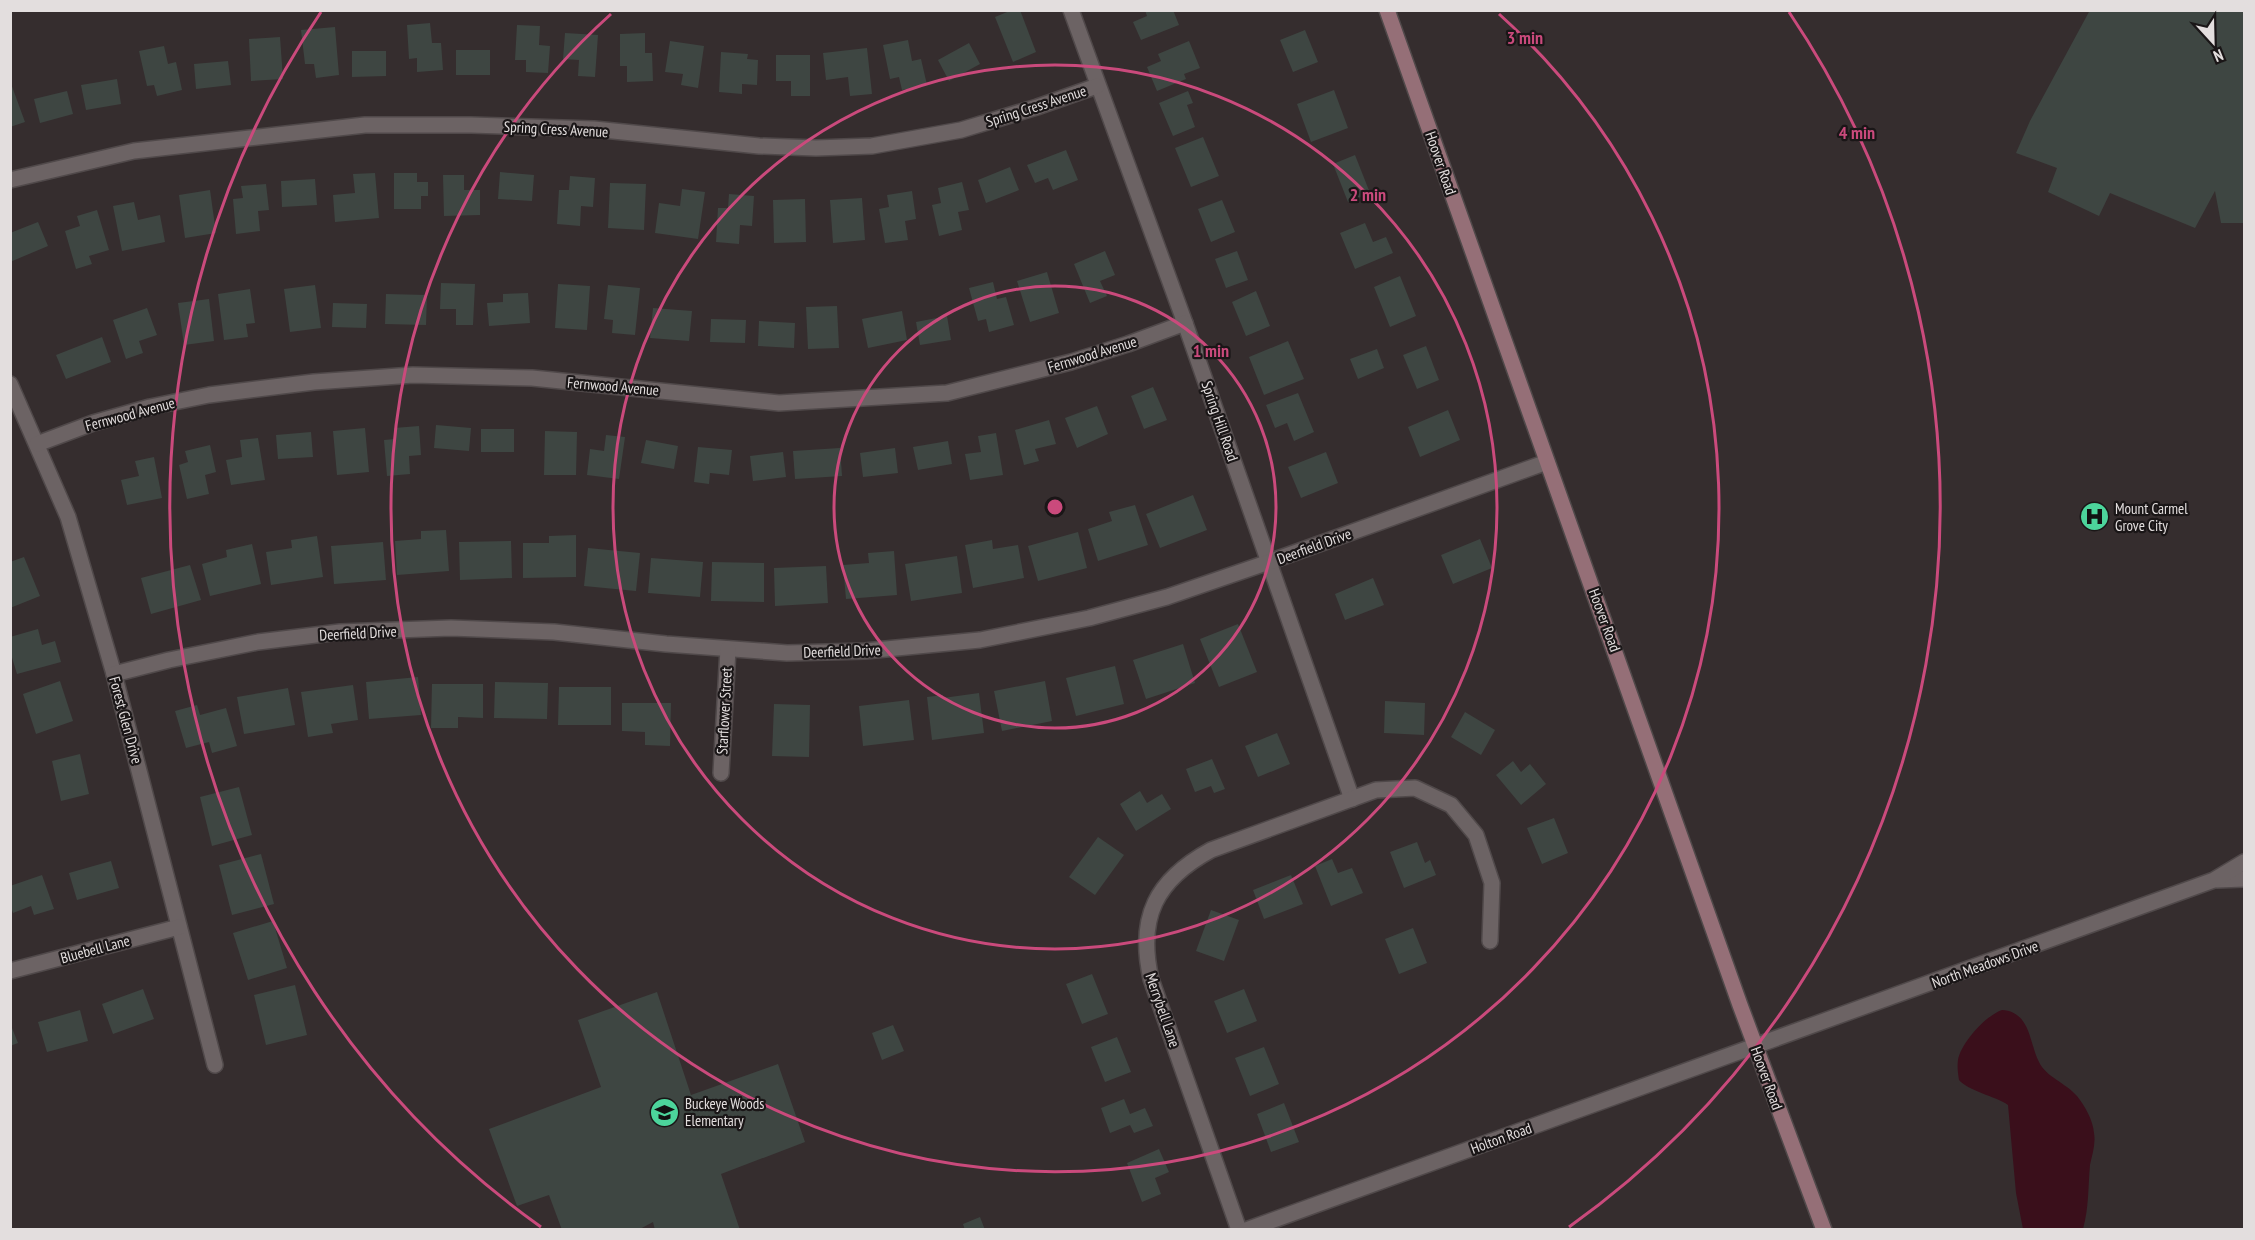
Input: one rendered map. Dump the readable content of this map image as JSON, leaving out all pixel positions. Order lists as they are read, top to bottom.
{
  "streets": {
    "main road": ["Hoover Road"],
    "street": [
      "Spring Cress Avenue",
      "Fernwood Avenue",
      "Spring Hill Road",
      "Deerfield Drive",
      "Starflower Street",
      "Forest Glen Drive",
      "Bluebell Lane",
      "North Meadows Drive",
      "Merrybell Lane",
      "Holton Road"
    ]
  },
  "crossings": [
    ["Spring Cress Avenue", "Spring Hill Road"],
    ["Hoover Road", "Deerfield Drive"],
    ["Hoover Road", "North Meadows Drive"],
    ["Hoover Road", "Holton Road"],
    ["Fernwood Avenue", "Spring Hill Road"],
    ["Fernwood Avenue", "Forest Glen Drive"],
    ["Spring Hill Road", "Deerfield Drive"],
    ["Spring Hill Road", "Merrybell Lane"],
    ["Deerfield Drive", "Starflower Street"],
    ["Deerfield Drive", "Forest Glen Drive"],
    ["Forest Glen Drive", "Bluebell Lane"],
    ["North Meadows Drive", "Holton Road"]
  ],
  "places": {
    "hospital": ["Mount Carmel Grove City"],
    "school or university": ["Buckeye Woods Elementary"]
  },
  "north": "bottom",
  "rings": [
    "3 min",
    "4 min",
    "2 min",
    "1 min"
  ]
}
